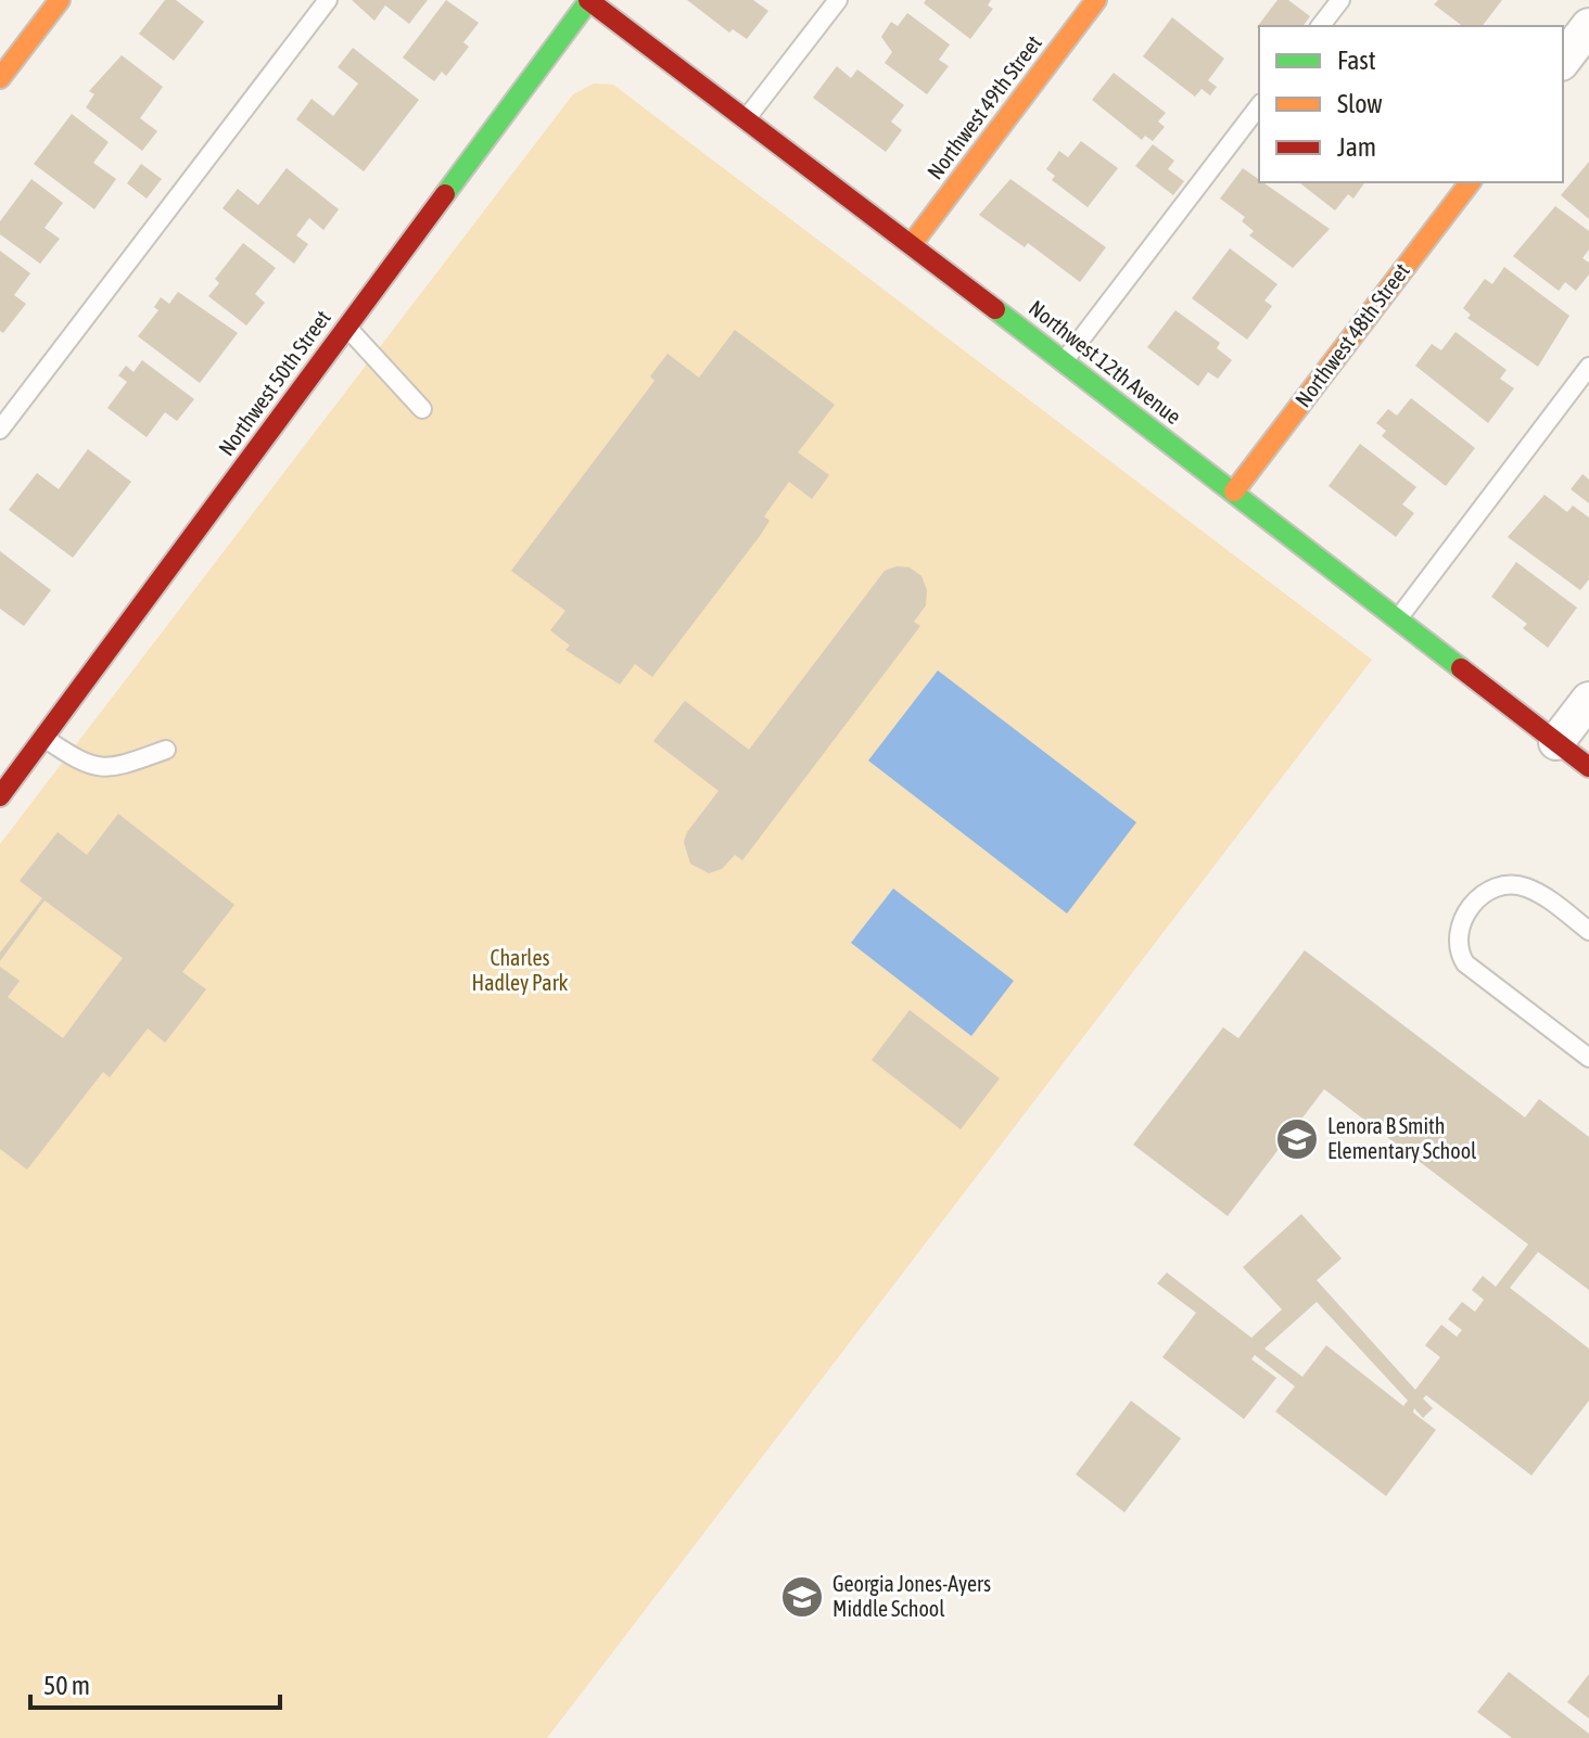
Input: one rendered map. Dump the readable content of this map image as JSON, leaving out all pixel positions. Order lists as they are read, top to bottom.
{
  "streets": {
    "street": [
      "Northwest 49th Street",
      "Northwest 48th Street",
      "Northwest 12th Avenue",
      "Northwest 50th Street"
    ]
  },
  "crossings": [
    ["Northwest 49th Street", "Northwest 12th Avenue"],
    ["Northwest 48th Street", "Northwest 12th Avenue"],
    ["Northwest 12th Avenue", "Northwest 50th Street"]
  ],
  "parks": ["Charles Hadley Park"],
  "places": {
    "school or university": ["Lenora B Smith Elementary School", "Georgia Jones-Ayers Middle School"]
  },
  "legend": ["Fast", "Slow", "Jam"],
  "scale_bar": "50 m"
}
